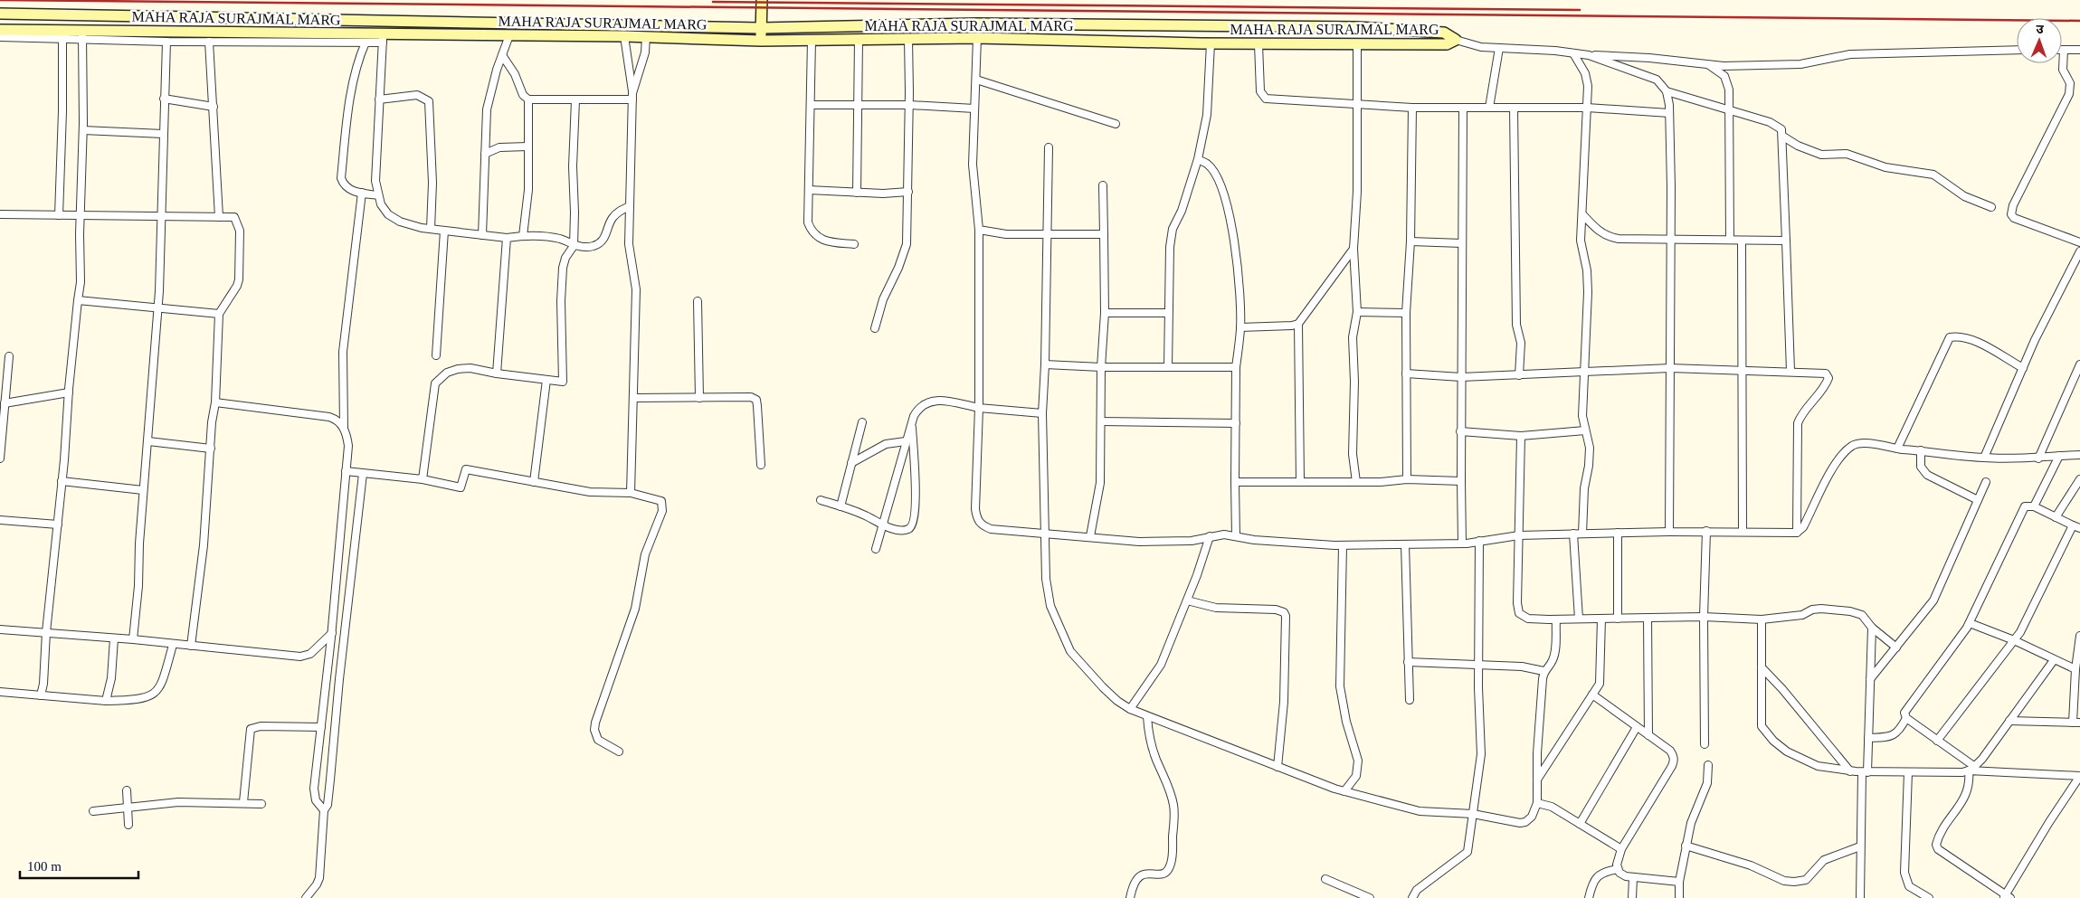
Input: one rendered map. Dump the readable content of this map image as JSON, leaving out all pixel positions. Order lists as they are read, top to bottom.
{
  "streets": {
    "street": ["MAHA RAJA SURAJMAL MARG"]
  },
  "scale_bar": "100 m",
  "north": "top"
}
